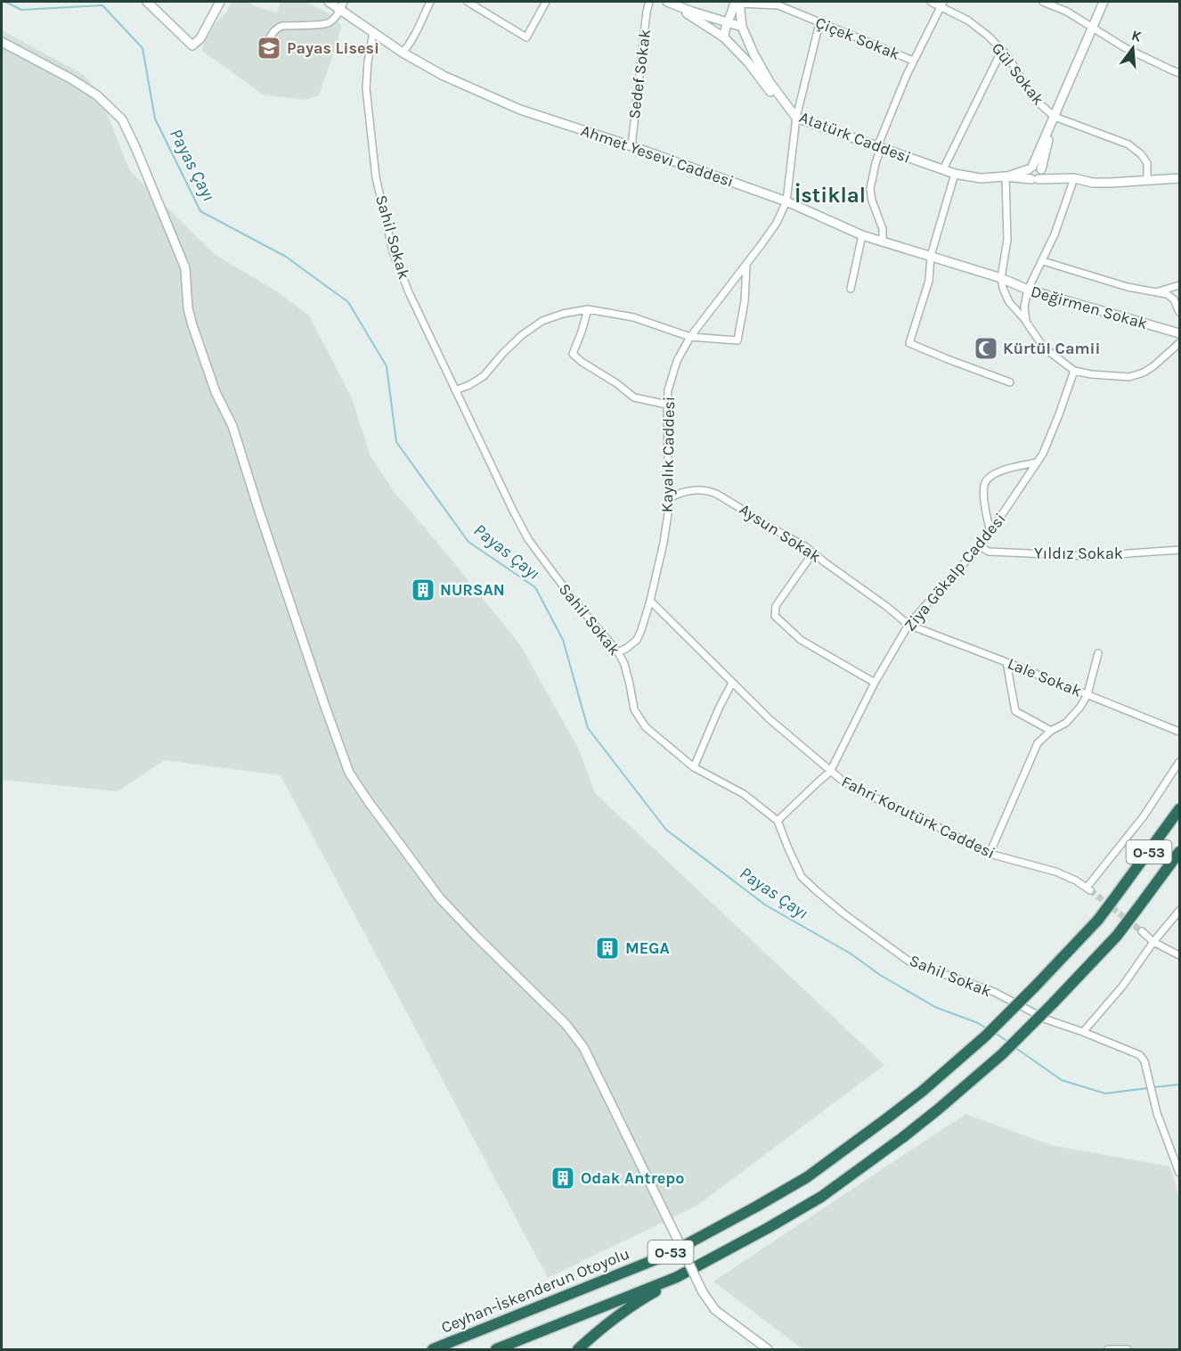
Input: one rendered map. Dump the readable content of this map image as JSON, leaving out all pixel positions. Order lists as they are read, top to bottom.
{
  "streets": {
    "highway": ["O-53", "Ceyhan-İskenderun Otoyolu"],
    "street": [
      "Çiçek Sokak",
      "Sedef Sokak",
      "Gül Sokak",
      "Atatürk Caddesi",
      "Ahmet Yesevi Caddesi",
      "Sahil Sokak",
      "Değirmen Sokak",
      "Kayalık Caddesi",
      "Aysun Sokak",
      "Yıldız Sokak",
      "Ziya Gökalp Caddesi",
      "Lale Sokak",
      "Fahri Korutürk Caddesi"
    ]
  },
  "crossings": [
    ["Çiçek Sokak", "Atatürk Caddesi"],
    ["Çiçek Sokak", "Kayalık Caddesi"],
    ["Sedef Sokak", "Ahmet Yesevi Caddesi"],
    ["Atatürk Caddesi", "Kayalık Caddesi"],
    ["Ahmet Yesevi Caddesi", "Sahil Sokak"],
    ["Ahmet Yesevi Caddesi", "Değirmen Sokak"],
    ["Ahmet Yesevi Caddesi", "Kayalık Caddesi"],
    ["Sahil Sokak", "Kayalık Caddesi"],
    ["Kayalık Caddesi", "Aysun Sokak"],
    ["Kayalık Caddesi", "Fahri Korutürk Caddesi"],
    ["Aysun Sokak", "Ziya Gökalp Caddesi"],
    ["Aysun Sokak", "Lale Sokak"],
    ["Yıldız Sokak", "Ziya Gökalp Caddesi"],
    ["Ziya Gökalp Caddesi", "Lale Sokak"],
    ["Ziya Gökalp Caddesi", "Fahri Korutürk Caddesi"]
  ],
  "districts": ["İstiklal"],
  "water": ["Payas Çayı"],
  "places": {
    "school or university": ["Payas Lisesi"],
    "mosque": ["Kürtül Camii"],
    "building": ["NURSAN", "MEGA", "Odak Antrepo"]
  },
  "north": "top"
}
